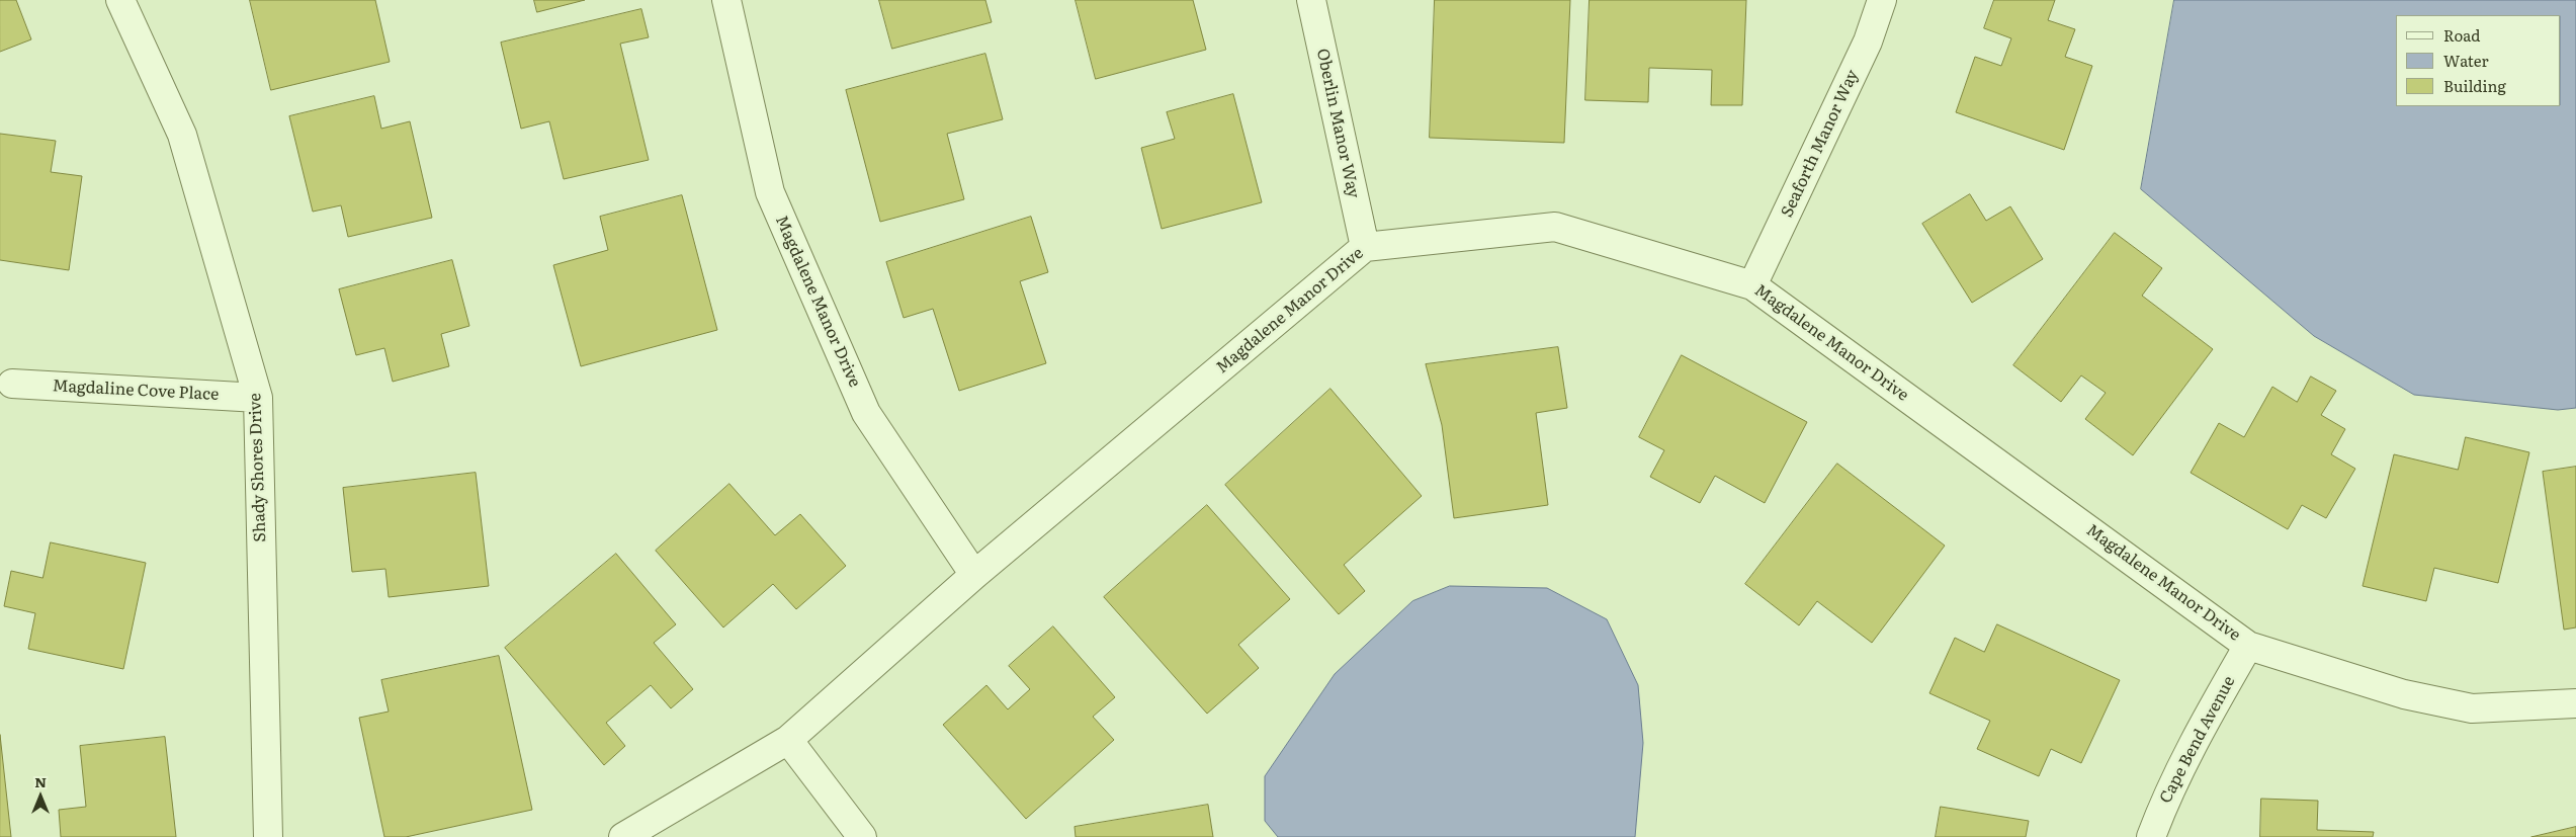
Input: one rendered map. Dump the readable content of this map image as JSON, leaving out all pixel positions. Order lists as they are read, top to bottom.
{
  "streets": {
    "street": [
      "Oberlin Manor Way",
      "Seaforth Manor Way",
      "Magdalene Manor Drive",
      "Magdaline Cove Place",
      "Shady Shores Drive",
      "Cape Bend Avenue"
    ]
  },
  "crossings": [
    ["Oberlin Manor Way", "Magdalene Manor Drive"],
    ["Seaforth Manor Way", "Magdalene Manor Drive"],
    ["Magdalene Manor Drive", "Cape Bend Avenue"],
    ["Magdaline Cove Place", "Shady Shores Drive"]
  ],
  "legend": ["Road", "Water", "Building"],
  "north": "top"
}
